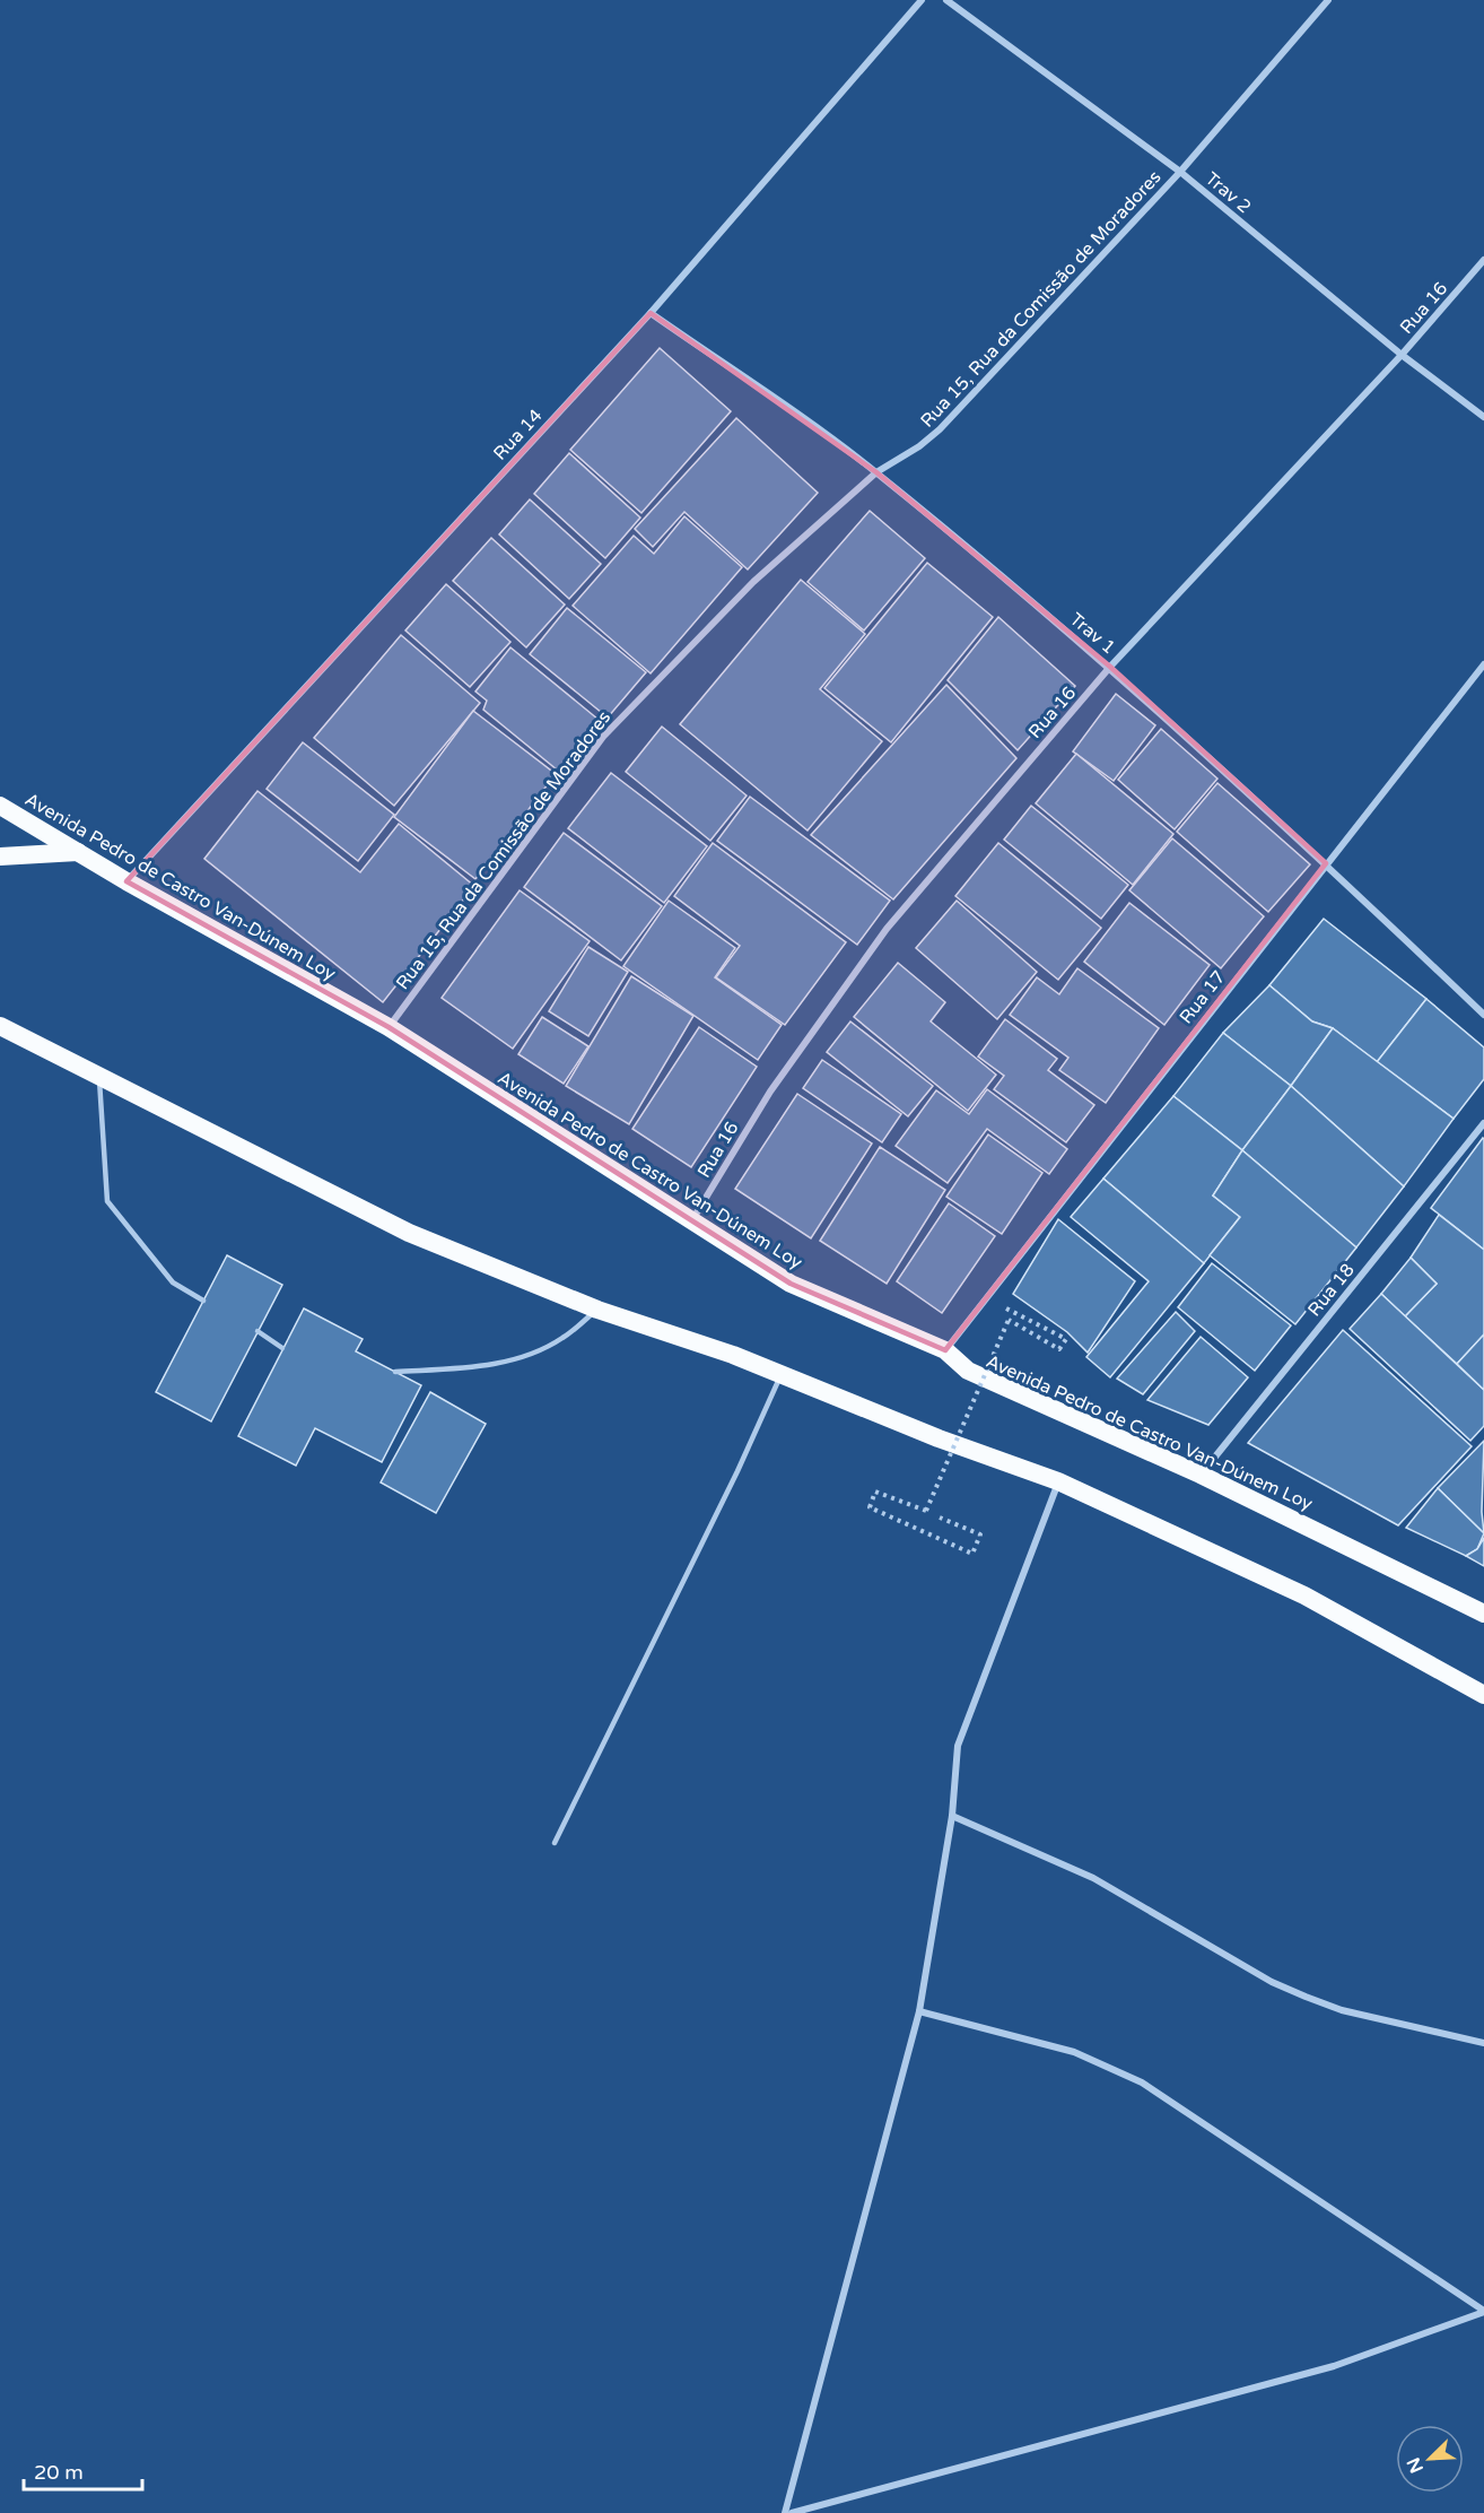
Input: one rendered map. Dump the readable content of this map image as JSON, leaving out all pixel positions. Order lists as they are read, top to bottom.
{
  "streets": {
    "highway": ["Avenida Pedro de Castro Van-Dúnem Loy"],
    "street": [
      "Trav 2",
      "Rua 15, Rua da Comissão de Moradores",
      "Rua 16",
      "Rua 14",
      "Trav 1",
      "Rua 17",
      "Rua 18"
    ]
  },
  "crossings": [
    ["Trav 2", "Rua 15, Rua da Comissão de Moradores"],
    ["Trav 2", "Rua 16"],
    ["Rua 15, Rua da Comissão de Moradores", "Trav 1"],
    ["Rua 15, Rua da Comissão de Moradores", "Avenida Pedro de Castro Van-Dúnem Loy"],
    ["Rua 16", "Trav 1"],
    ["Rua 16", "Avenida Pedro de Castro Van-Dúnem Loy"],
    ["Rua 14", "Trav 1"],
    ["Rua 14", "Avenida Pedro de Castro Van-Dúnem Loy"],
    ["Trav 1", "Rua 17"],
    ["Avenida Pedro de Castro Van-Dúnem Loy", "Rua 17"],
    ["Avenida Pedro de Castro Van-Dúnem Loy", "Rua 18"]
  ],
  "scale_bar": "20 m",
  "north": "bottom left"
}
